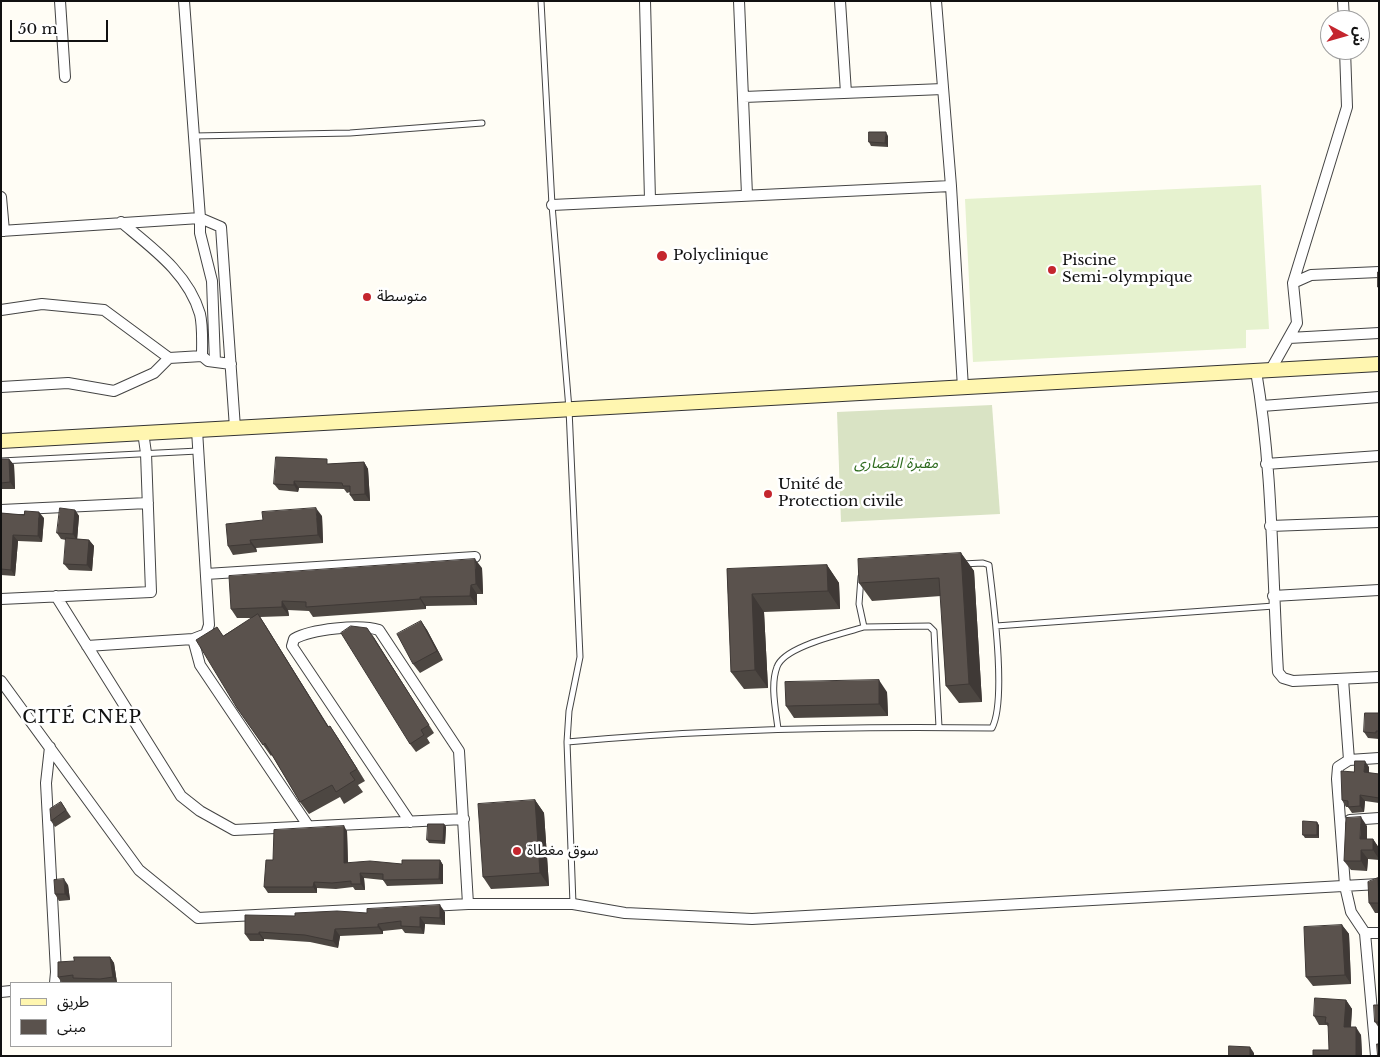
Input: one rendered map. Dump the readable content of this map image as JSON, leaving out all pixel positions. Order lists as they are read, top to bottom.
{
  "districts": ["CITÉ CNEP"],
  "parks": ["مقبرة النصارى"],
  "places": [
    "Polyclinique",
    "Piscine Semi-olympique",
    "متوسطة",
    "Unité de Protection civile",
    "سوق مغطاة"
  ],
  "legend": ["طريق", "مبنى"],
  "scale_bar": "50 m",
  "north": "right"
}
